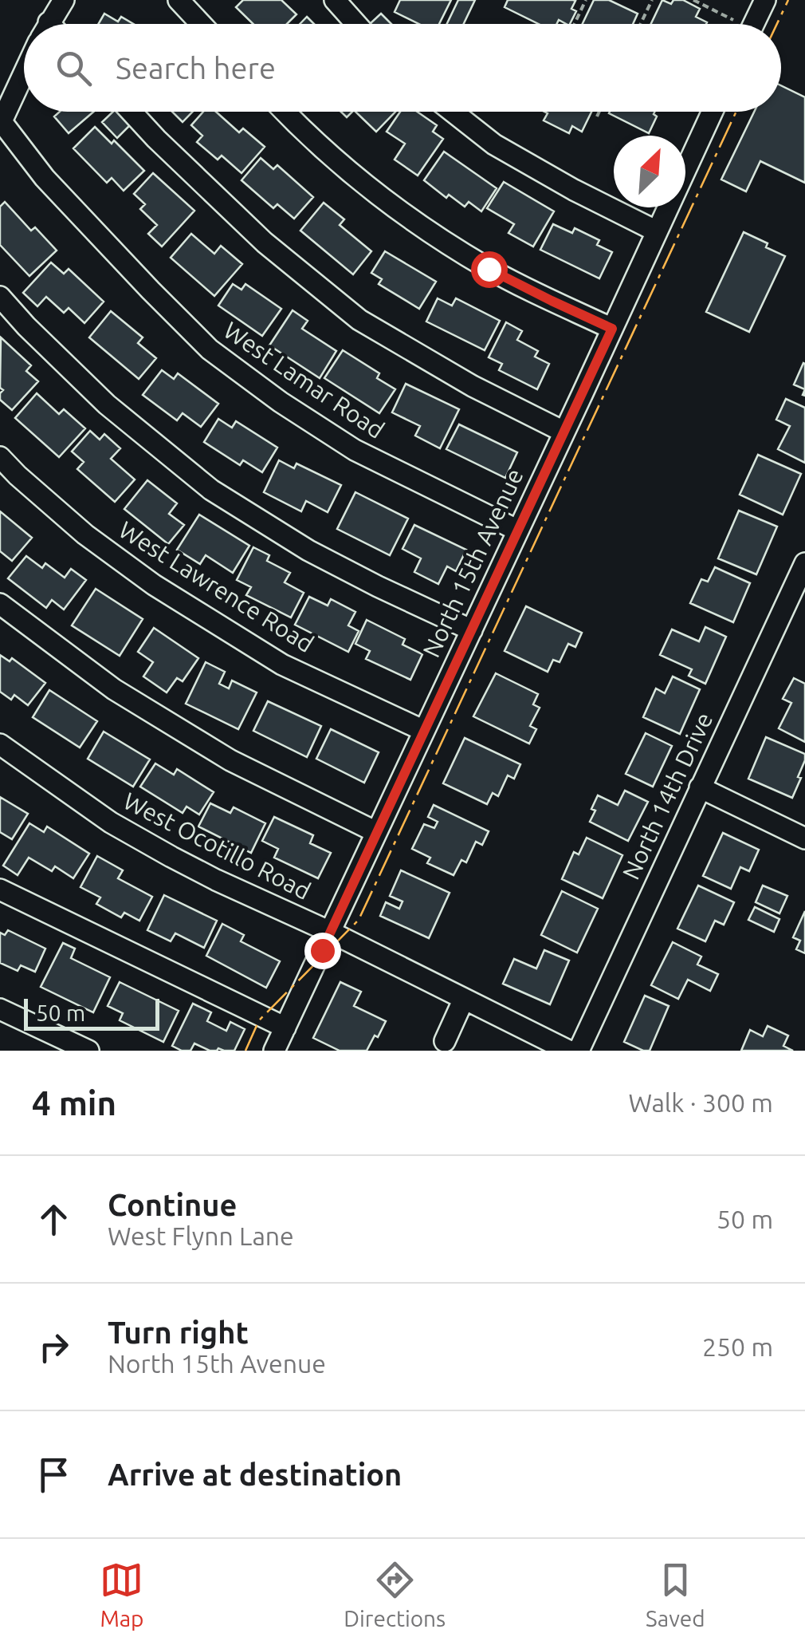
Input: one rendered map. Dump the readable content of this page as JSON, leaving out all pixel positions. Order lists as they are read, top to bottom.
{
  "streets": {
    "street": [
      "West Lamar Road",
      "North 15th Avenue",
      "West Lawrence Road",
      "North 14th Drive",
      "West Ocotillo Road"
    ]
  },
  "crossings": [
    ["West Lamar Road", "North 15th Avenue"],
    ["North 15th Avenue", "West Lawrence Road"],
    ["North 15th Avenue", "West Ocotillo Road"]
  ],
  "scale_bar": "50 m",
  "north": "top right",
  "page": {
    "search": "Search here",
    "scale": "50 m",
    "heading": ["4 min", "Walk · 300 m"],
    "list": [
      ["Continue", "West Flynn Lane", "50 m"],
      ["Turn right", "North 15th Avenue", "250 m"],
      "Arrive at destination"
    ],
    "nav": ["Map", "Directions", "Saved"]
  }
}
